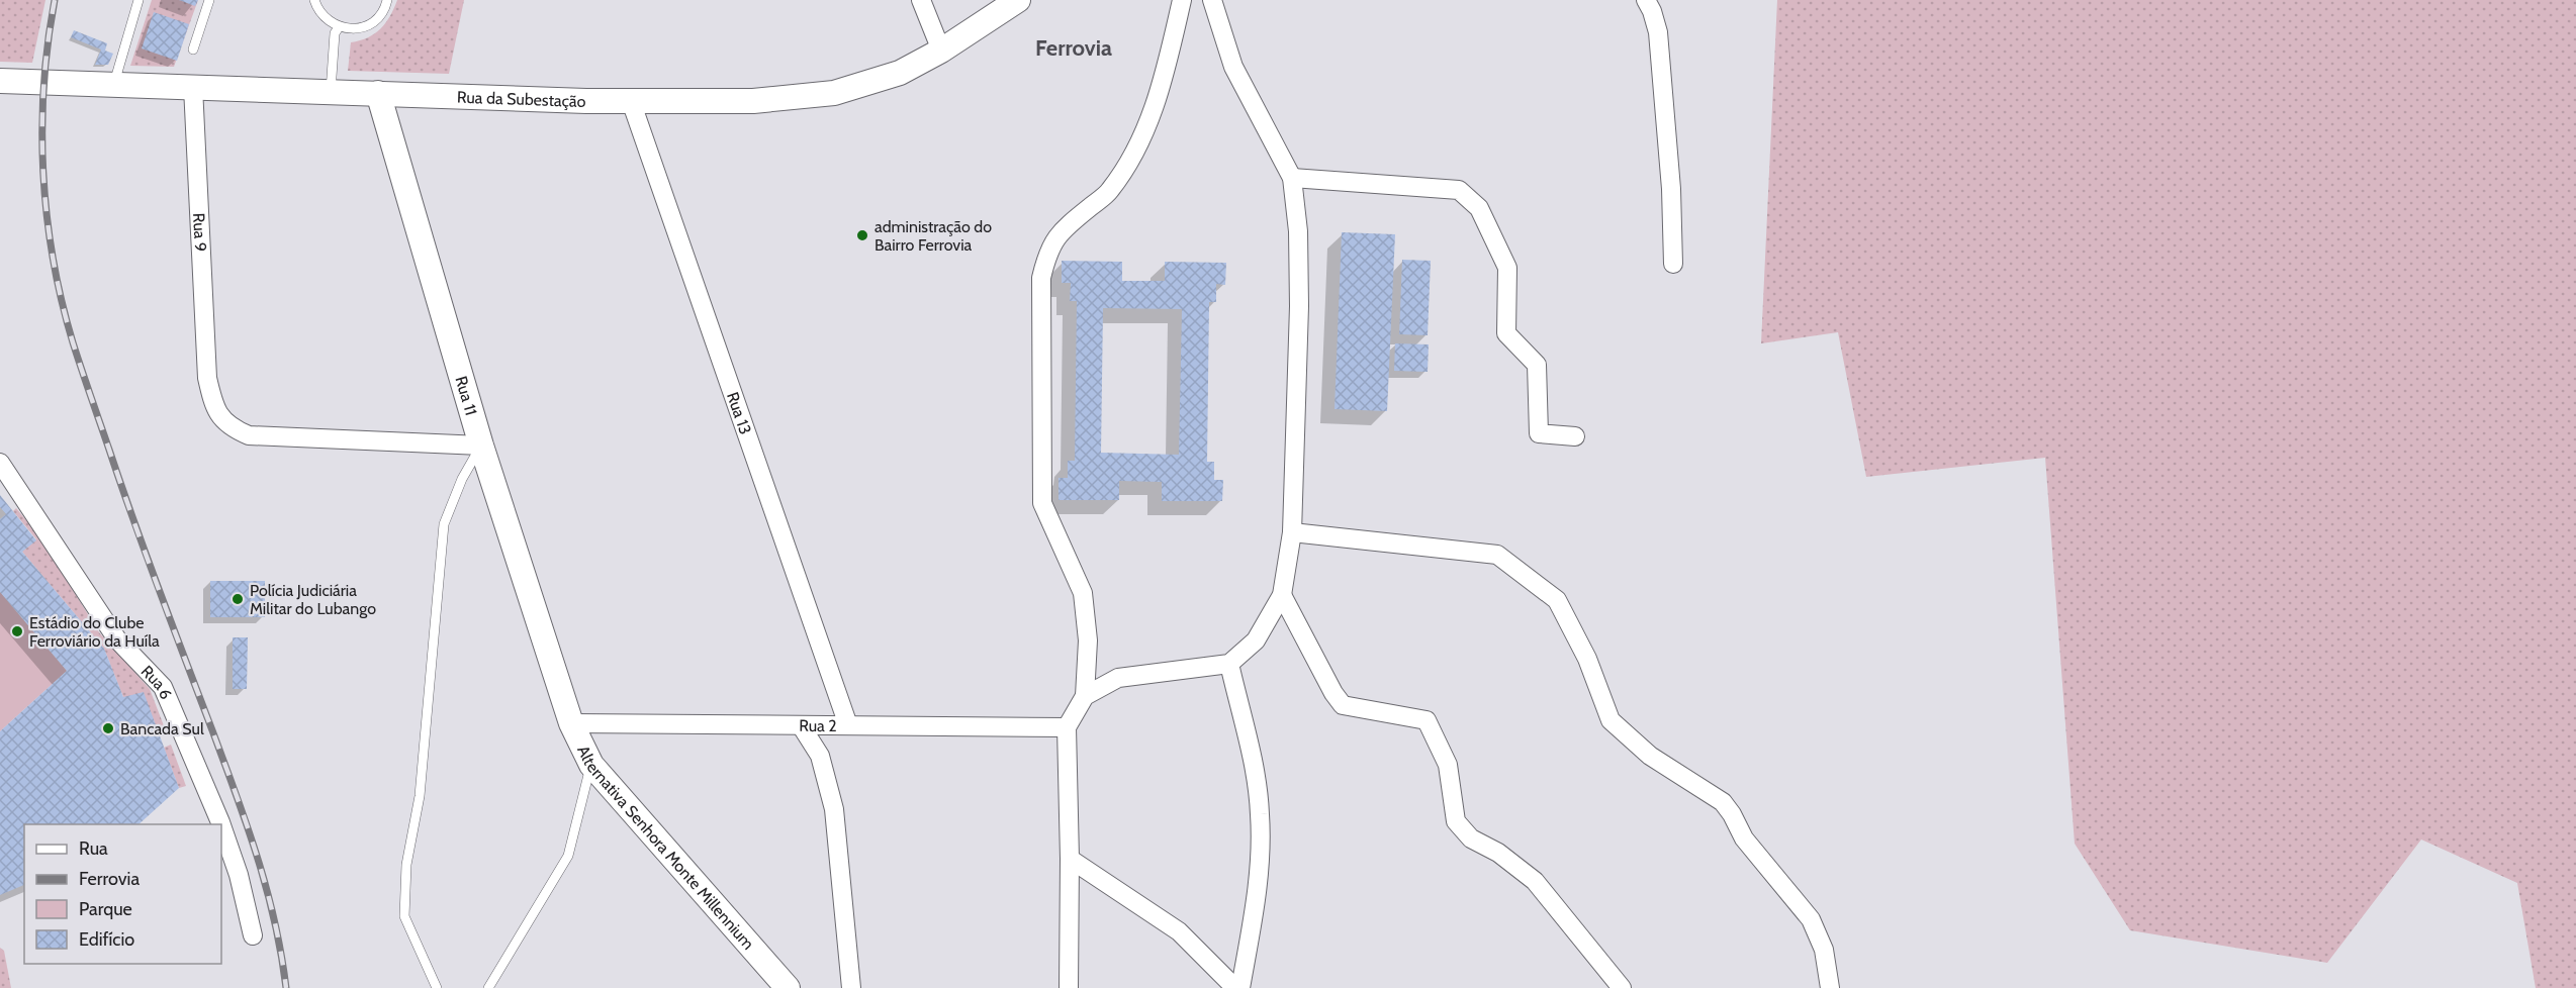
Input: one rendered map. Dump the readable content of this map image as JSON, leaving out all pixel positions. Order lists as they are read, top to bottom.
{
  "streets": {
    "street": [
      "Rua da Subestação",
      "Rua 9",
      "Rua 11",
      "Rua 13",
      "Rua 6",
      "Rua 2",
      "Alternativa Senhora Monte Millennium"
    ]
  },
  "crossings": [
    ["Rua da Subestação", "Rua 9"],
    ["Rua da Subestação", "Rua 11"],
    ["Rua da Subestação", "Rua 13"],
    ["Rua 9", "Rua 11"],
    ["Rua 11", "Alternativa Senhora Monte Millennium"],
    ["Rua 13", "Rua 2"],
    ["Rua 2", "Alternativa Senhora Monte Millennium"]
  ],
  "districts": ["Ferrovia"],
  "places": [
    "administração do Bairro Ferrovia",
    "Polícia Judiciária Militar do Lubango",
    "Estádio do Clube Ferroviário da Huíla",
    "Bancada Sul"
  ],
  "legend": [
    "Rua",
    "Ferrovia",
    "Parque",
    "Edifício"
  ]
}
